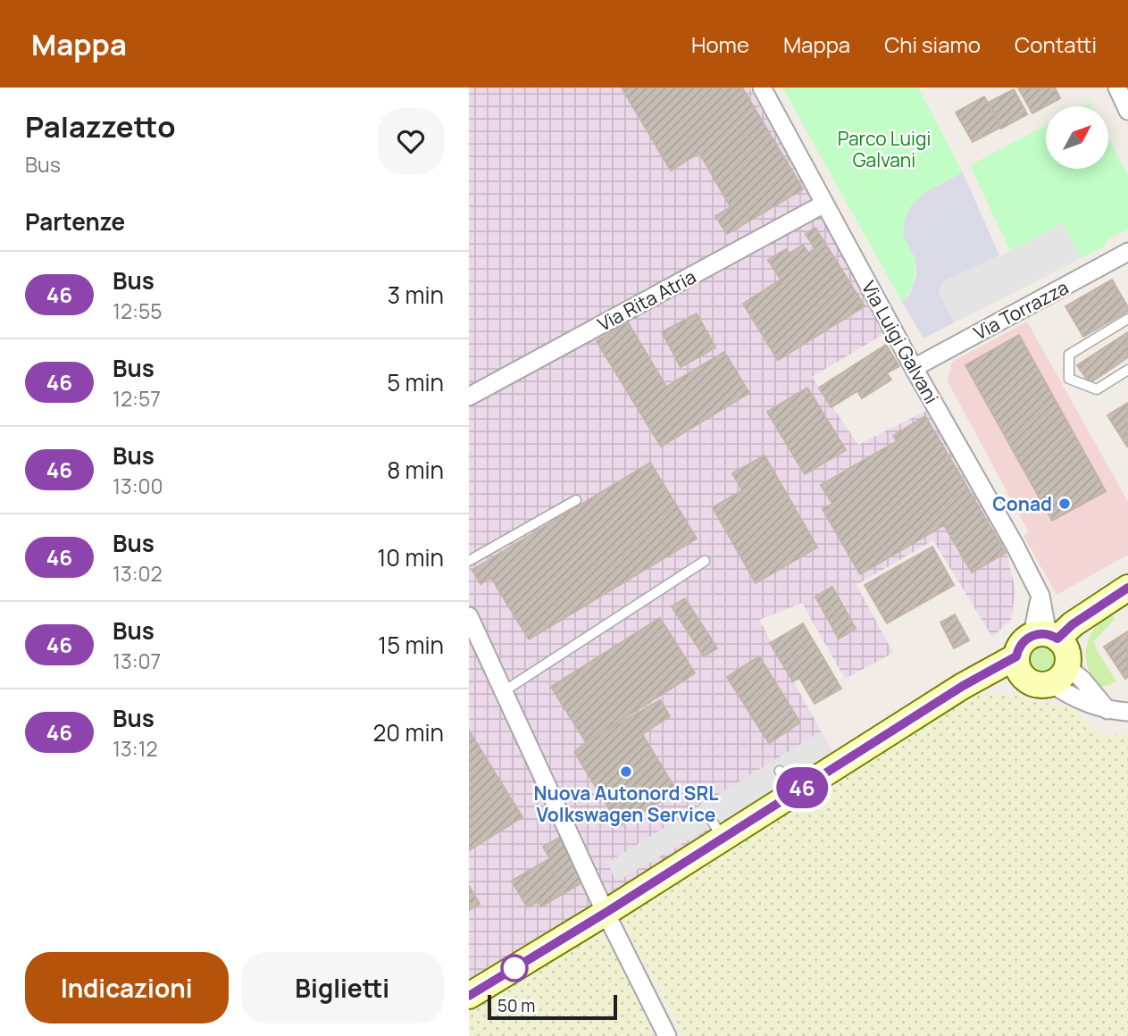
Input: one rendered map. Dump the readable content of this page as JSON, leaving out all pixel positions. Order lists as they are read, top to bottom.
{
  "streets": {
    "street": ["Via Rita Atria", "Via Torrazza", "Via Luigi Galvani"]
  },
  "crossings": [
    ["Via Rita Atria", "Via Luigi Galvani"],
    ["Via Torrazza", "Via Luigi Galvani"]
  ],
  "parks": ["Parco Luigi Galvani"],
  "places": ["Conad", "Nuova Autonord SRL Volkswagen Service"],
  "lines": ["bus line 46"],
  "scale_bar": "50 m",
  "north": "top right",
  "page": {
    "header": "Mappa",
    "nav": [
      "Home",
      "Mappa",
      "Chi siamo",
      "Contatti"
    ],
    "heading": [
      ["Palazzetto", "Bus"],
      "Partenze"
    ],
    "on_map": "46",
    "list": [
      {
        "mark": "46",
        "name": "Bus",
        "note": "12:55",
        "value": "3 min"
      },
      {
        "mark": "46",
        "name": "Bus",
        "note": "12:57",
        "value": "5 min"
      },
      {
        "mark": "46",
        "name": "Bus",
        "note": "13:00",
        "value": "8 min"
      },
      {
        "mark": "46",
        "name": "Bus",
        "note": "13:02",
        "value": "10 min"
      },
      {
        "mark": "46",
        "name": "Bus",
        "note": "13:07",
        "value": "15 min"
      },
      {
        "mark": "46",
        "name": "Bus",
        "note": "13:12",
        "value": "20 min"
      }
    ],
    "buttons": ["Indicazioni", "Biglietti"],
    "scale": "50 m"
  }
}
